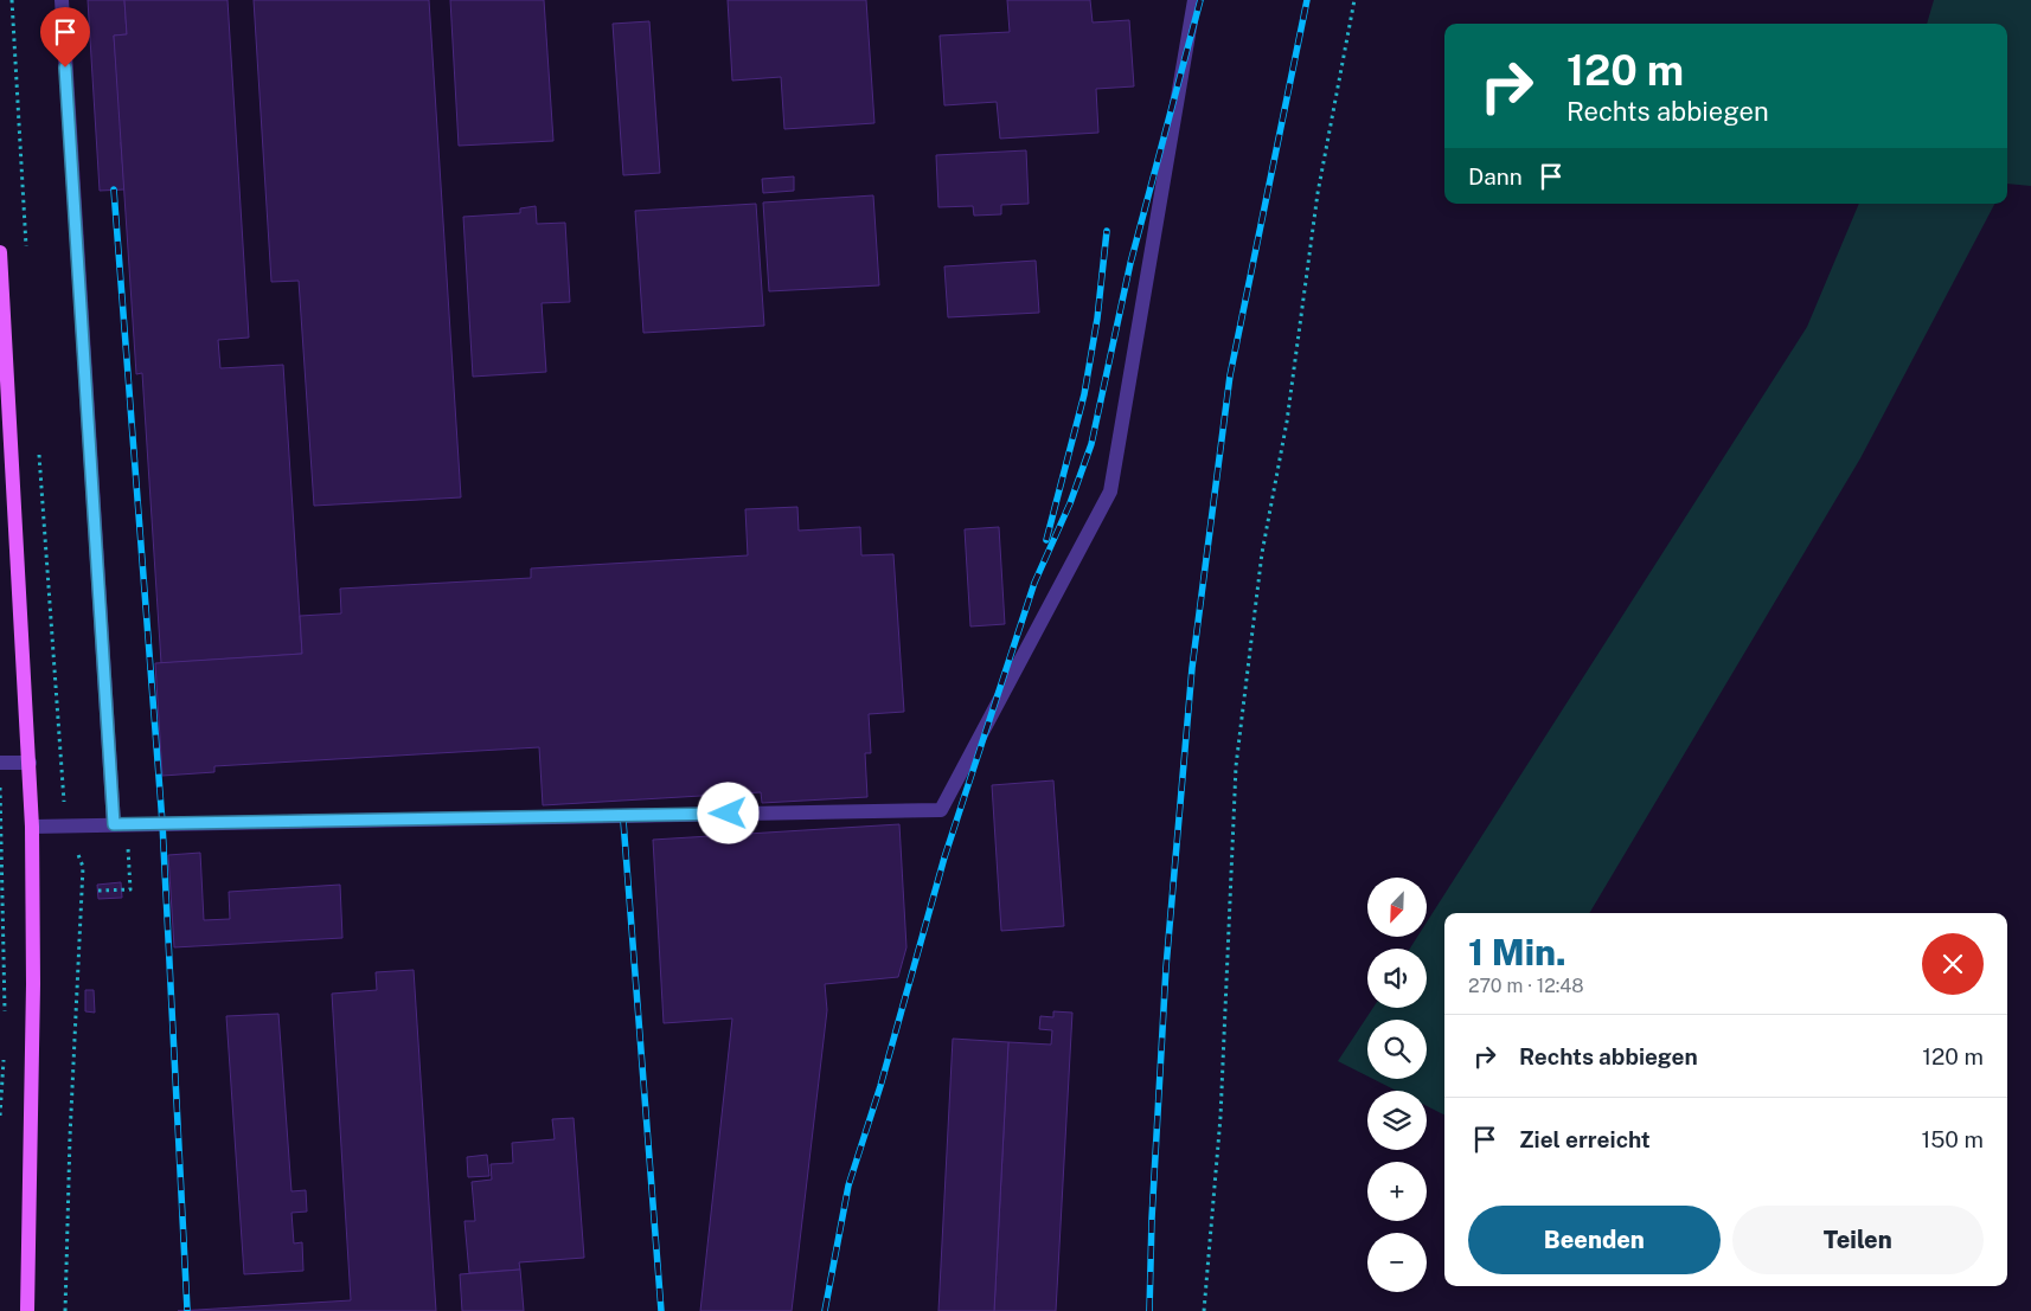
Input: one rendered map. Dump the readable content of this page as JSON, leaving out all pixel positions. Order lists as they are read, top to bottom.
{
  "north": "bottom left",
  "page": {
    "turn": ["120 m", "Rechts abbiegen"],
    "then": "Dann",
    "map_buttons": ["+", "−"],
    "heading": ["1 Min.", "270 m · 12:48"],
    "list": [
      {
        "name": "Rechts abbiegen",
        "value": "120 m"
      },
      {
        "name": "Ziel erreicht",
        "value": "150 m"
      }
    ],
    "buttons": ["Beenden", "Teilen"]
  }
}
